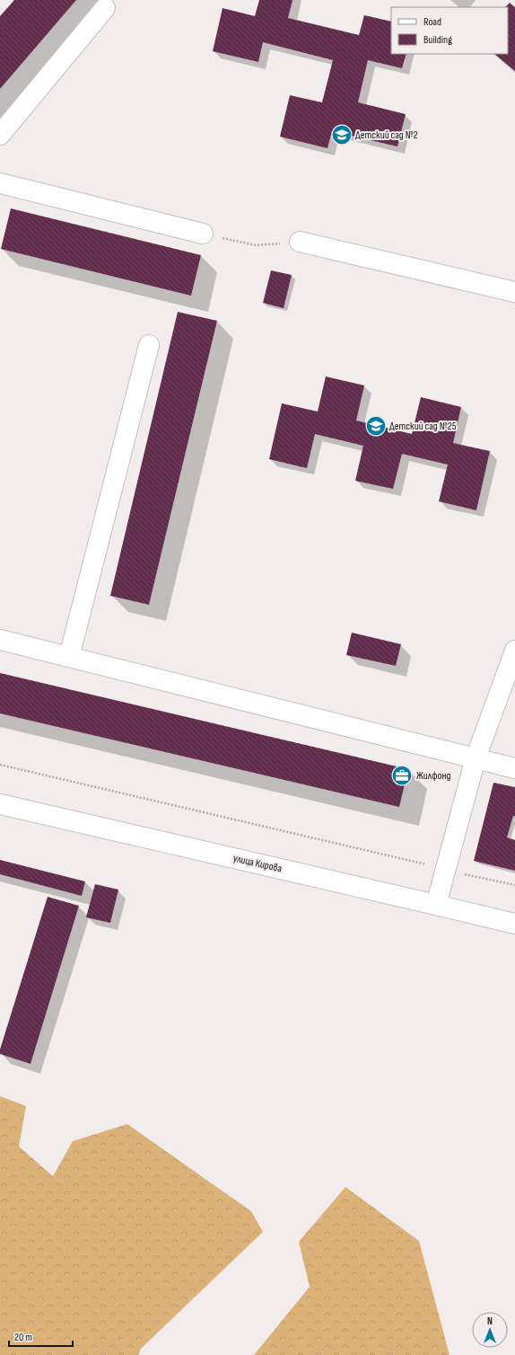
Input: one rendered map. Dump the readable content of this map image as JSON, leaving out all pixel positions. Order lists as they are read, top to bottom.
{
  "streets": {
    "street": ["улица Кирова"]
  },
  "places": {
    "school or university": ["Детский сад №2", "Детский сад №25"],
    "office": ["Жилфонд"]
  },
  "legend": ["Road", "Building"],
  "scale_bar": "20 m",
  "north": "top"
}
